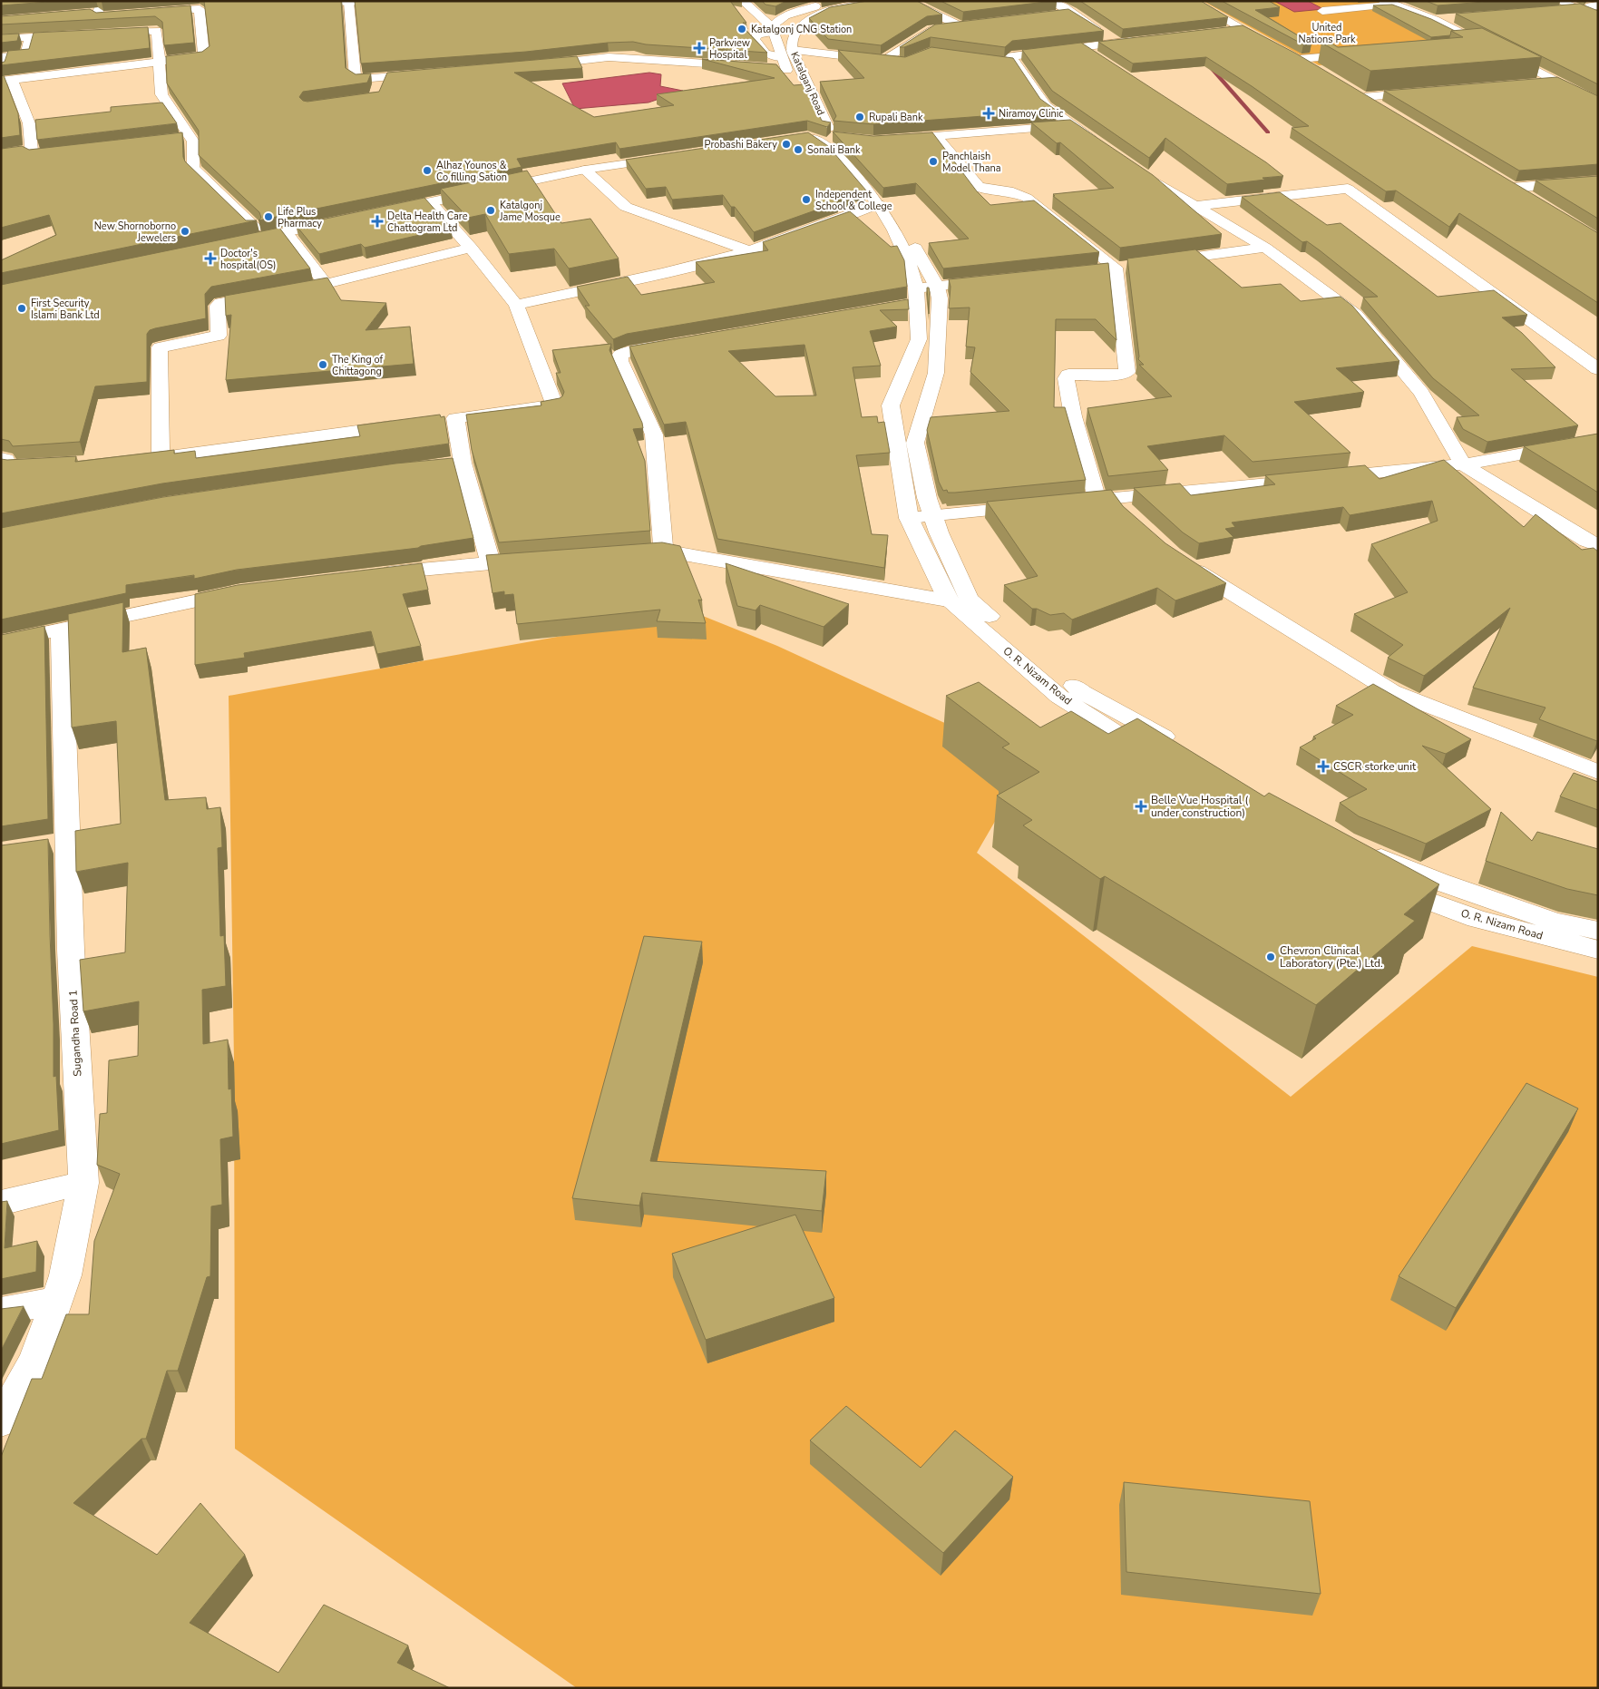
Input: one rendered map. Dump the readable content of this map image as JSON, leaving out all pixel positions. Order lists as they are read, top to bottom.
{
  "streets": {
    "street": ["Katalganj Road", "O. R. Nizam Road", "Sugandha Road 1"]
  },
  "crossings": [
    ["Katalganj Road", "O. R. Nizam Road"]
  ],
  "parks": ["United Nations Park"],
  "places": {
    "other": [
      "Katalgonj CNG Station",
      "Rupali Bank",
      "Probashi Bakery",
      "Sonali Bank",
      "Panchlaish Model Thana",
      "Alhaz Younos & Co filling Sation",
      "Independent School & College",
      "Katalgonj Jame Mosque",
      "Life Plus Pharmacy",
      "New Shornoborno Jewelers",
      "First Security Islami Bank Ltd",
      "The King of Chittagong",
      "Chevron Clinical Laboratory (Pte.) Ltd."
    ],
    "health": [
      "Parkview Hospital",
      "Niramoy Clinic",
      "Delta Health Care Chattogram Ltd",
      "Doctor's hospital(OS)",
      "CSCR storke unit",
      "Belle Vue Hospital ( under construction)"
    ]
  }
}
